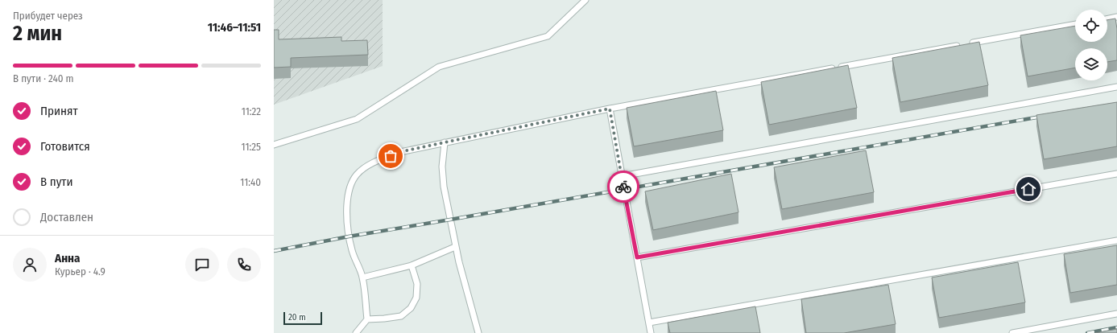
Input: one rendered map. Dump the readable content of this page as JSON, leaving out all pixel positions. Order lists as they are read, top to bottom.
{
  "scale_bar": "20 m",
  "page": {
    "heading": ["2 мин", "Прибудет через", "11:46–11:51"],
    "panel": ["Анна", "Курьер · 4.9"],
    "bar": "В пути · 240 m",
    "list": [
      ["Принят", "11:22"],
      ["Готовится", "11:25"],
      ["В пути", "11:40"],
      "Доставлен"
    ],
    "scale": "20 m"
  }
}
